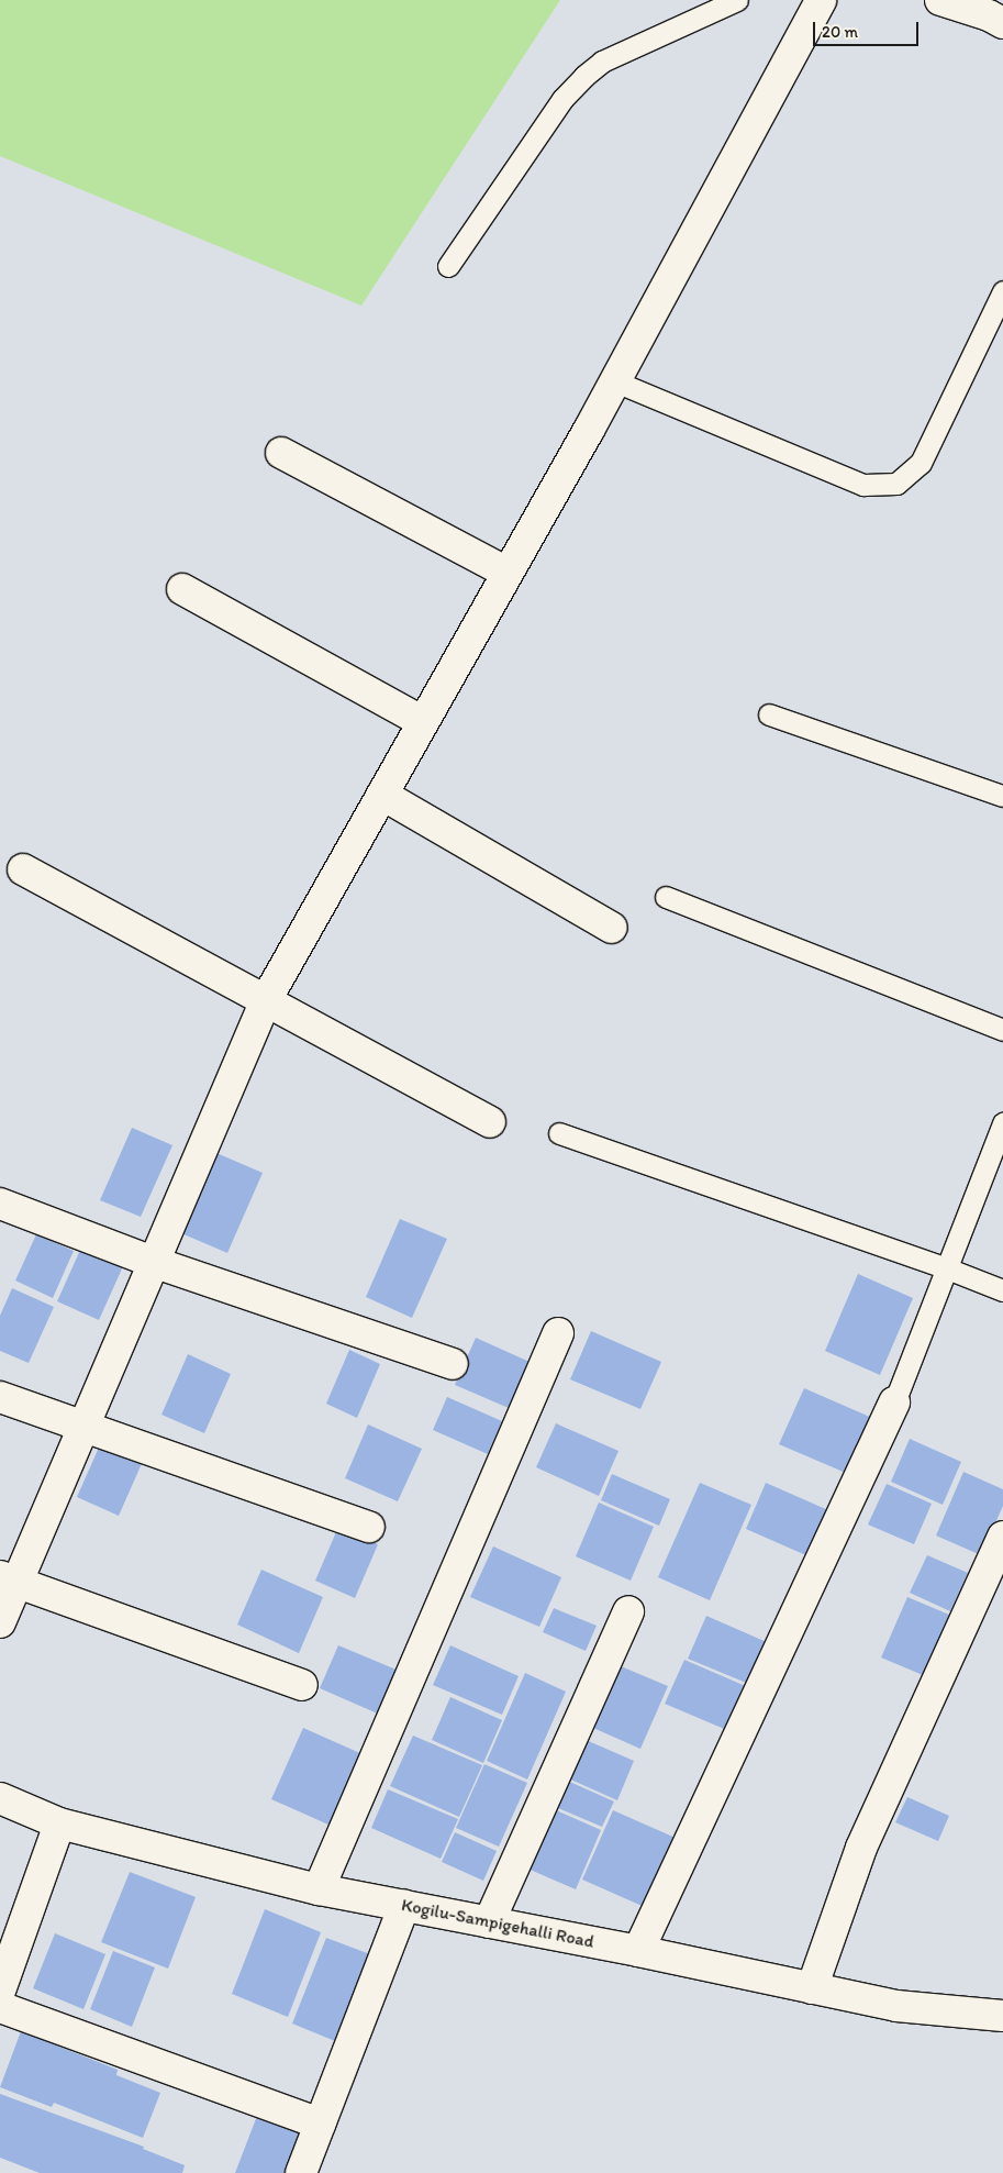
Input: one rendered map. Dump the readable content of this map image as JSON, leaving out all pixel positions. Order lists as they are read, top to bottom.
{
  "streets": {
    "street": ["Kogilu-Sampigehalli Road"]
  },
  "scale_bar": "20 m"
}
